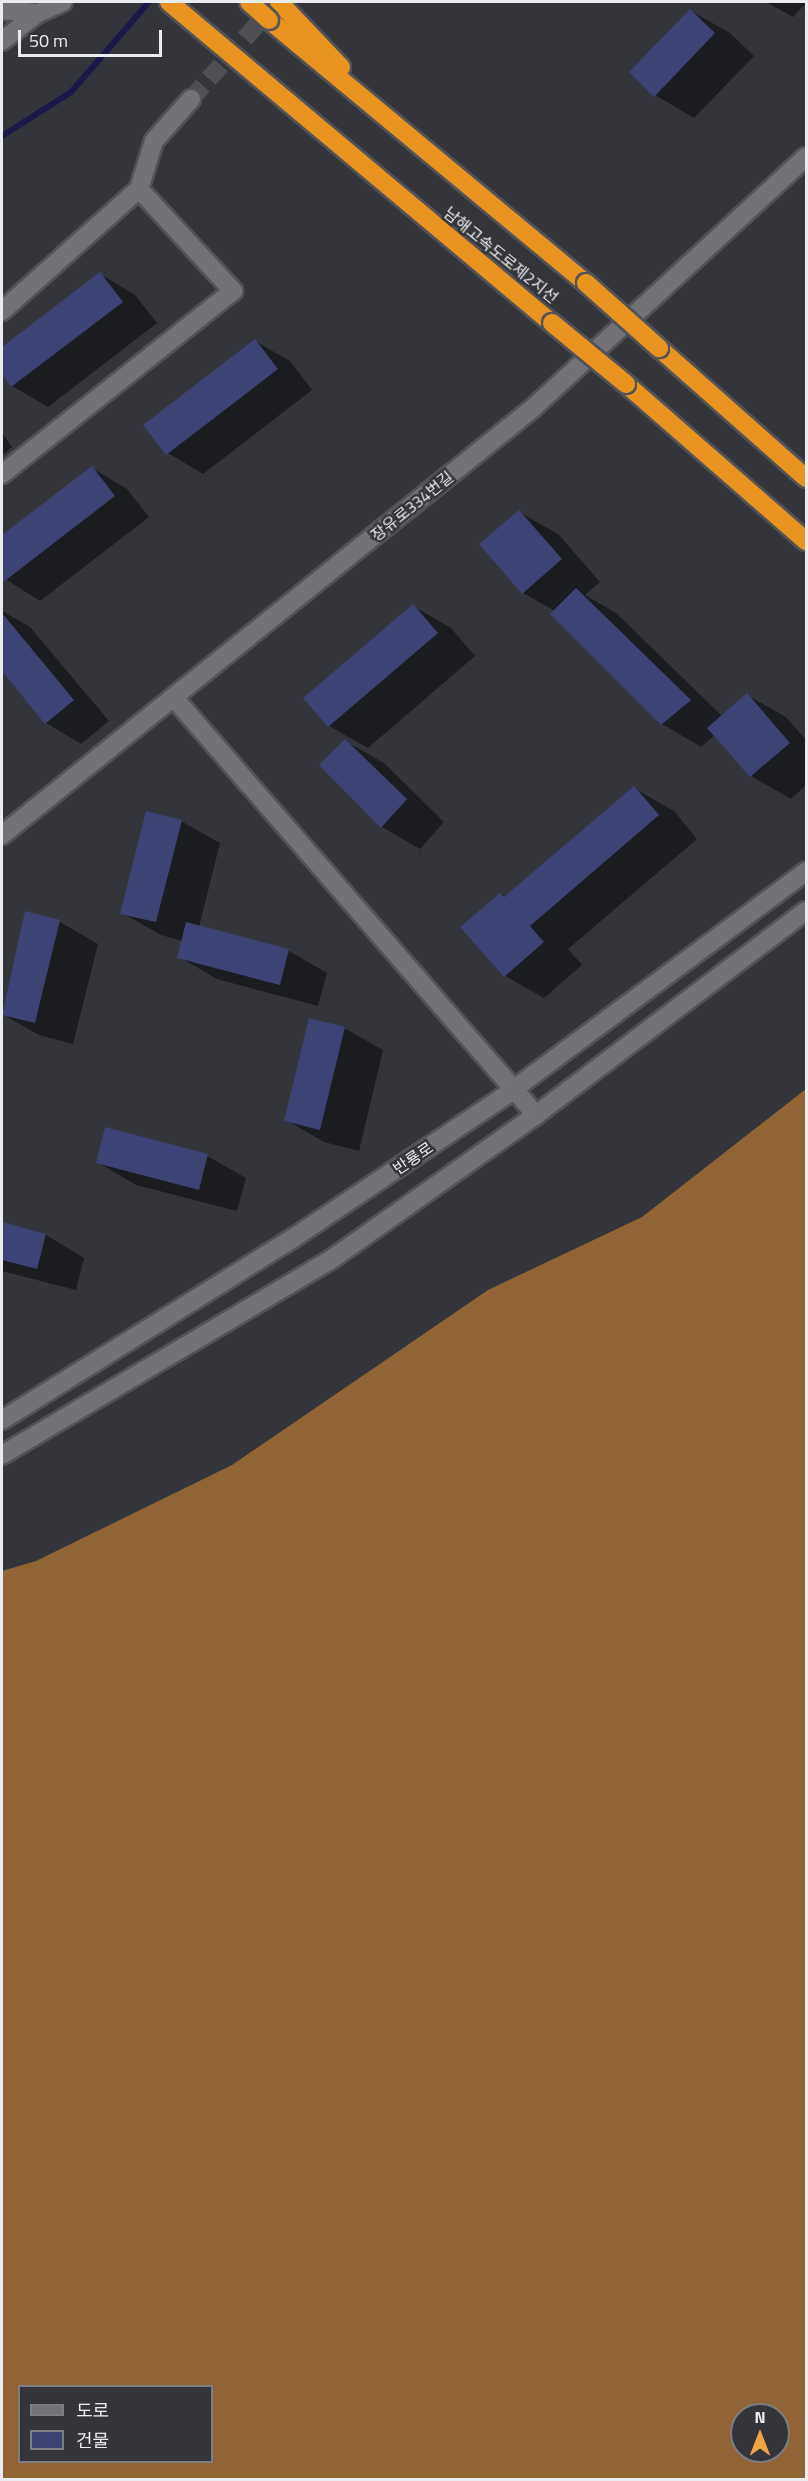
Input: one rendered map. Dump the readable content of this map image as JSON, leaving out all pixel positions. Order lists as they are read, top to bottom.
{
  "streets": {
    "highway": ["남해고속도로제2지선"],
    "street": ["장유로334번길", "반룡로"]
  },
  "legend": ["도로", "건물"],
  "scale_bar": "50 m",
  "north": "top"
}
